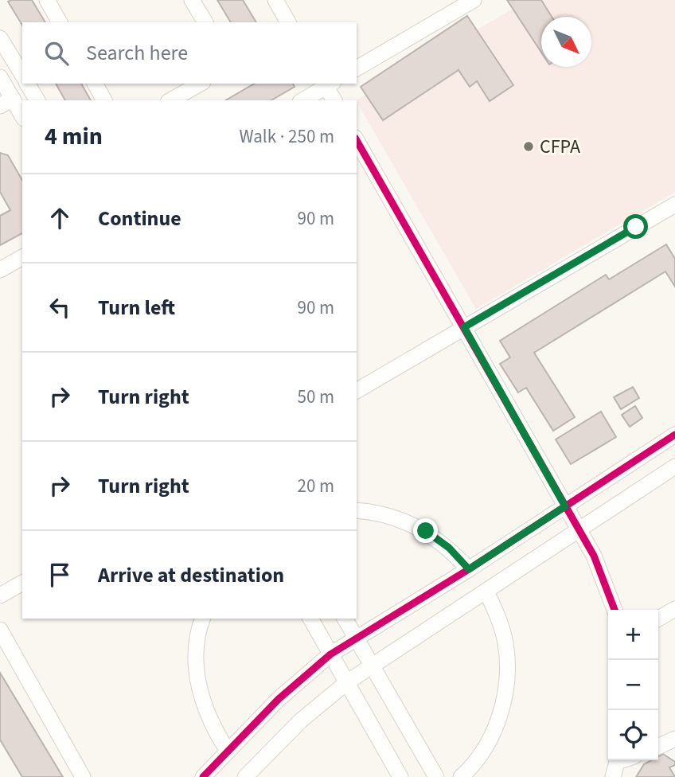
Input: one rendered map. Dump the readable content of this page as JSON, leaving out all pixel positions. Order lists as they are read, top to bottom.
{
  "places": ["CFPA"],
  "north": "bottom right",
  "page": {
    "search": "Search here",
    "heading": ["4 min", "Walk · 250 m"],
    "list": [
      ["Continue", "90 m"],
      ["Turn left", "90 m"],
      ["Turn right", "50 m"],
      ["Turn right", "20 m"],
      "Arrive at destination"
    ],
    "map_buttons": ["+", "−"]
  }
}
